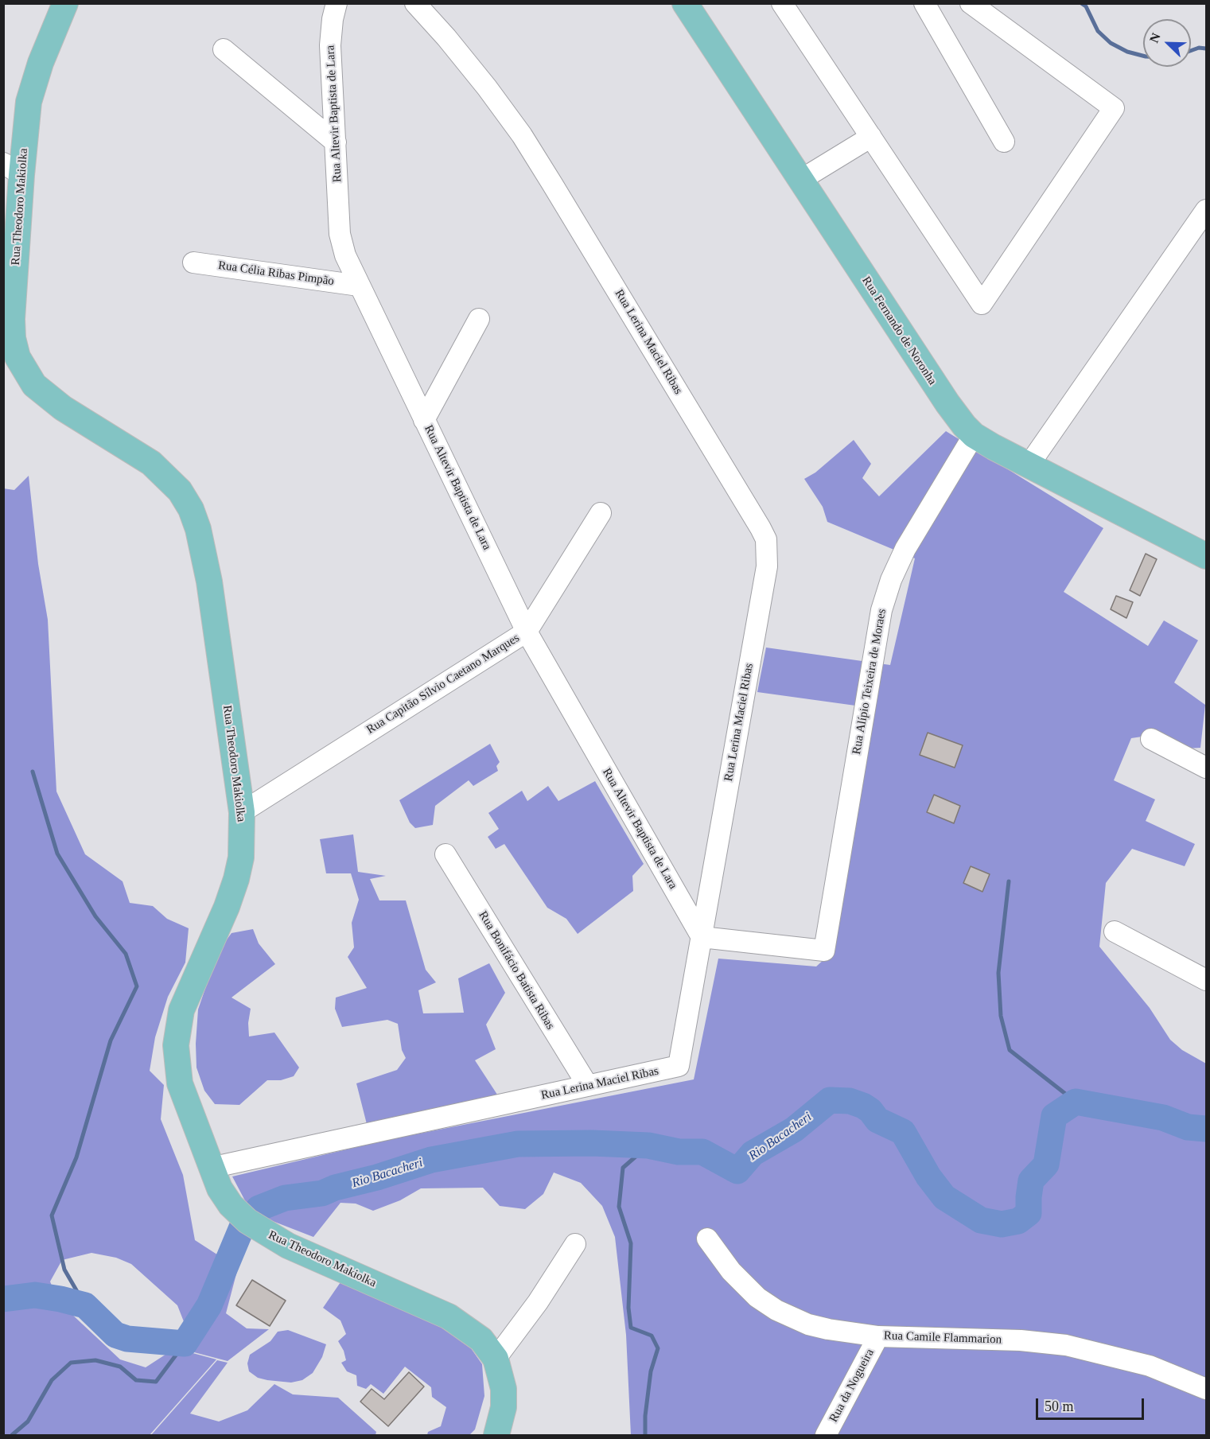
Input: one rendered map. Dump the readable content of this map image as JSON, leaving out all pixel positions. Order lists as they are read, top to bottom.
{
  "streets": {
    "main road": ["Rua Theodoro Makiolka", "Rua Fernando de Noronha"],
    "street": [
      "Rua Altevir Baptista de Lara",
      "Rua Célia Ribas Pimpão",
      "Rua Lerina Maciel Ribas",
      "Rua Alípio Teixeira de Moraes",
      "Rua Capitão Sílvio Caetano Marques",
      "Rua Bonifácio Batista Ribas",
      "Rua Camile Flammarion",
      "Rua da Nogueira"
    ]
  },
  "crossings": [
    ["Rua Altevir Baptista de Lara", "Rua Célia Ribas Pimpão"],
    ["Rua Altevir Baptista de Lara", "Rua Lerina Maciel Ribas"],
    ["Rua Altevir Baptista de Lara", "Rua Alípio Teixeira de Moraes"],
    ["Rua Altevir Baptista de Lara", "Rua Capitão Sílvio Caetano Marques"],
    ["Rua Theodoro Makiolka", "Rua Lerina Maciel Ribas"],
    ["Rua Theodoro Makiolka", "Rua Capitão Sílvio Caetano Marques"],
    ["Rua Fernando de Noronha", "Rua Alípio Teixeira de Moraes"],
    ["Rua Lerina Maciel Ribas", "Rua Alípio Teixeira de Moraes"],
    ["Rua Lerina Maciel Ribas", "Rua Bonifácio Batista Ribas"],
    ["Rua Camile Flammarion", "Rua da Nogueira"]
  ],
  "water": ["Rio Bacacheri"],
  "scale_bar": "50 m",
  "north": "top left"
}
